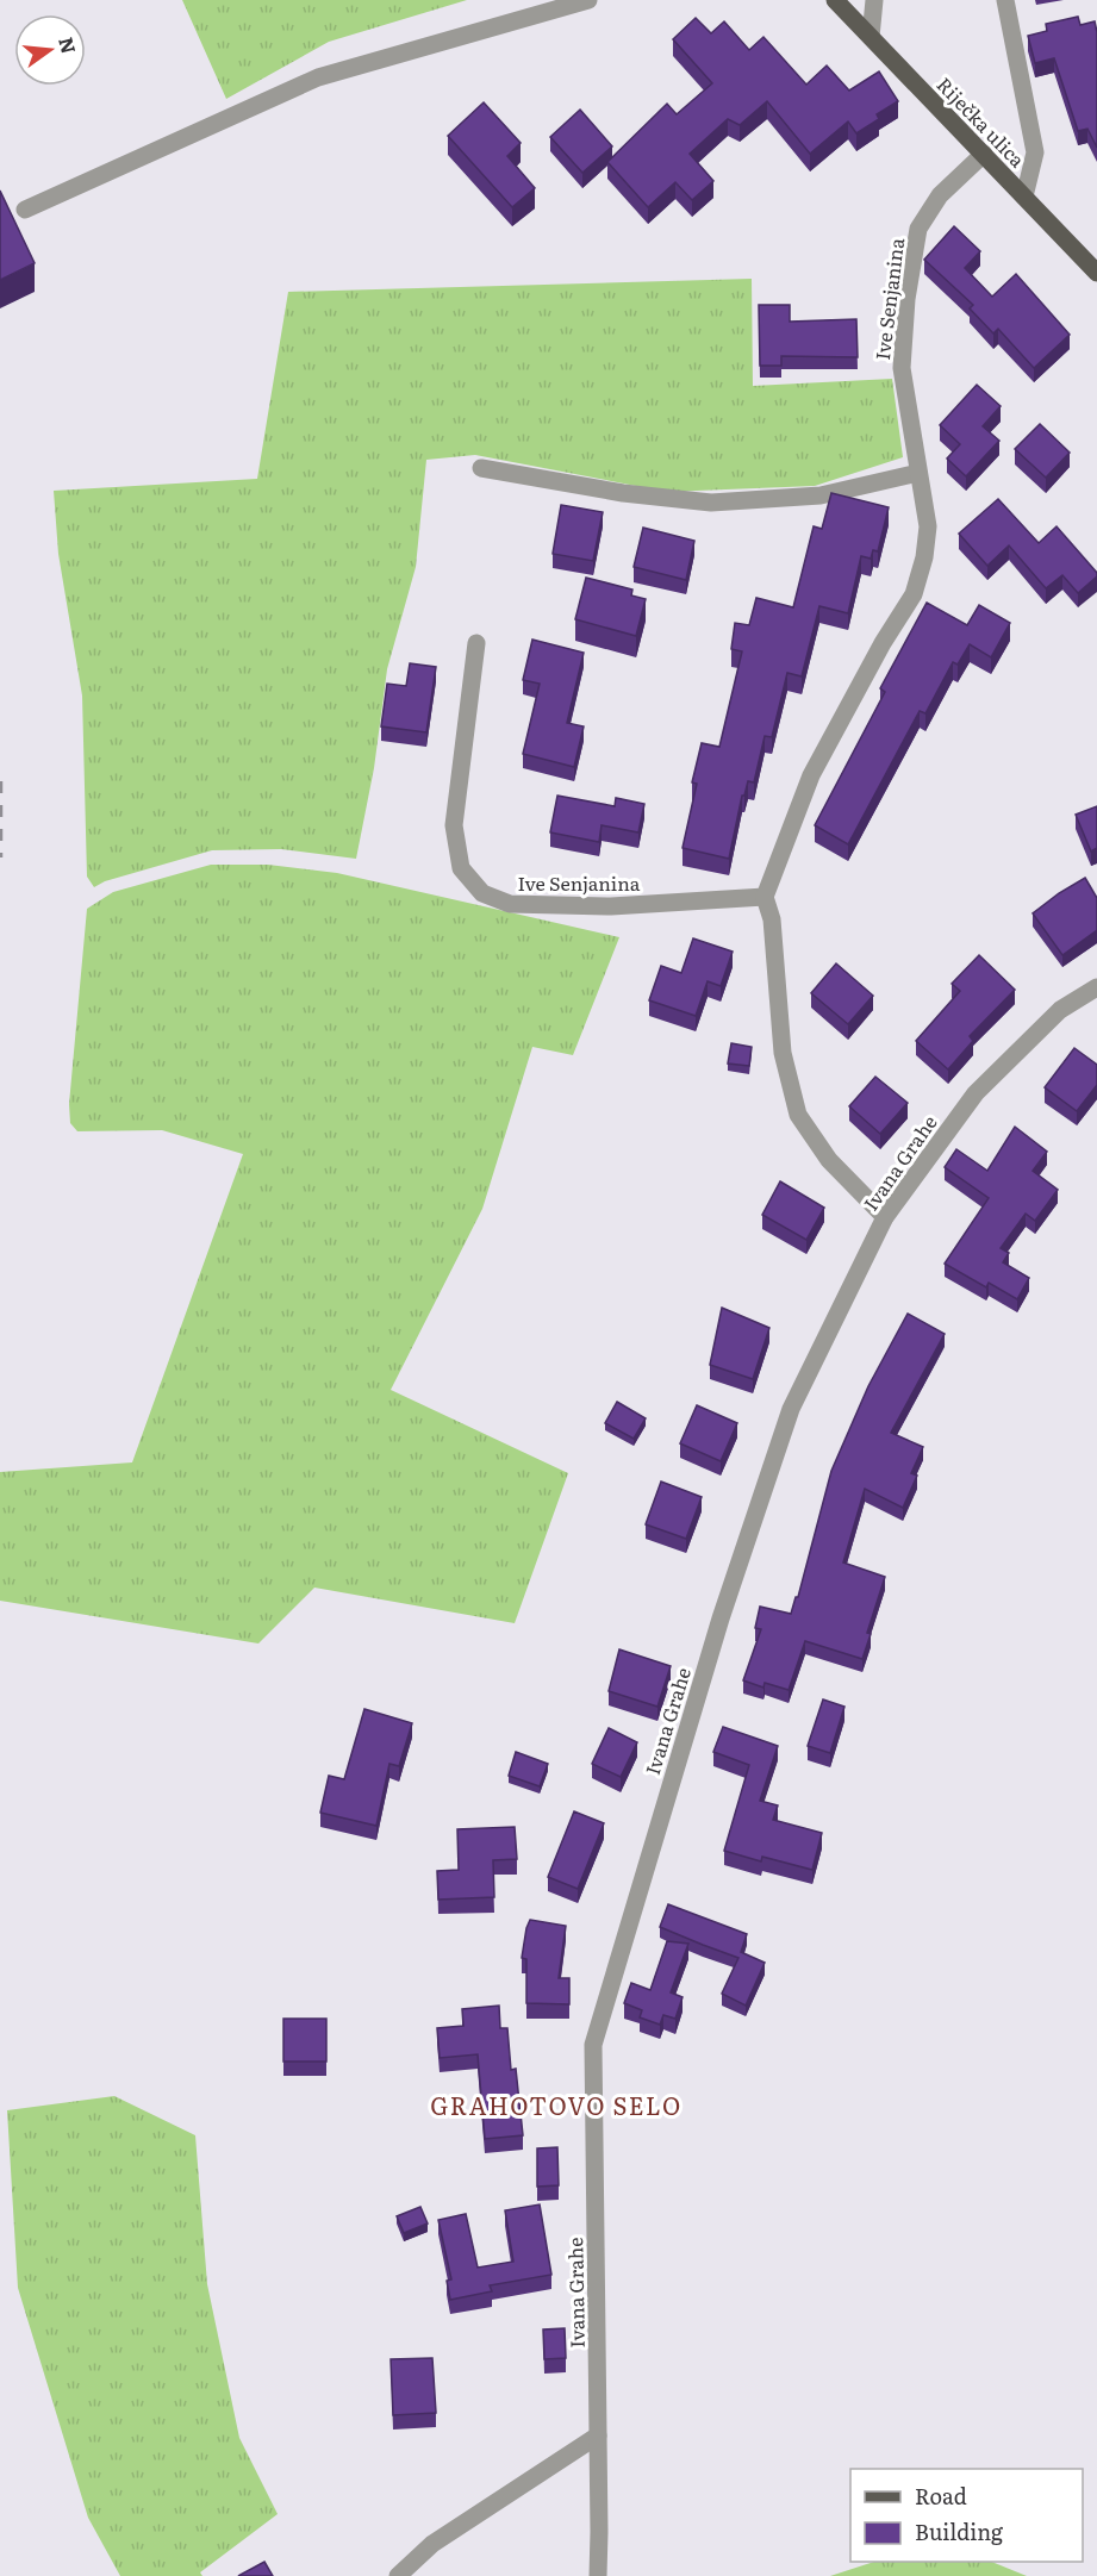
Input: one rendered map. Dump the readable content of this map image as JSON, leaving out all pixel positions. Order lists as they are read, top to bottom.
{
  "streets": {
    "main road": ["Riječka ulica"],
    "street": ["Ive Senjanina", "Ivana Grahe"]
  },
  "crossings": [
    ["Riječka ulica", "Ive Senjanina"]
  ],
  "districts": ["GRAHOTOVO SELO"],
  "legend": ["Road", "Building"],
  "north": "right"
}
